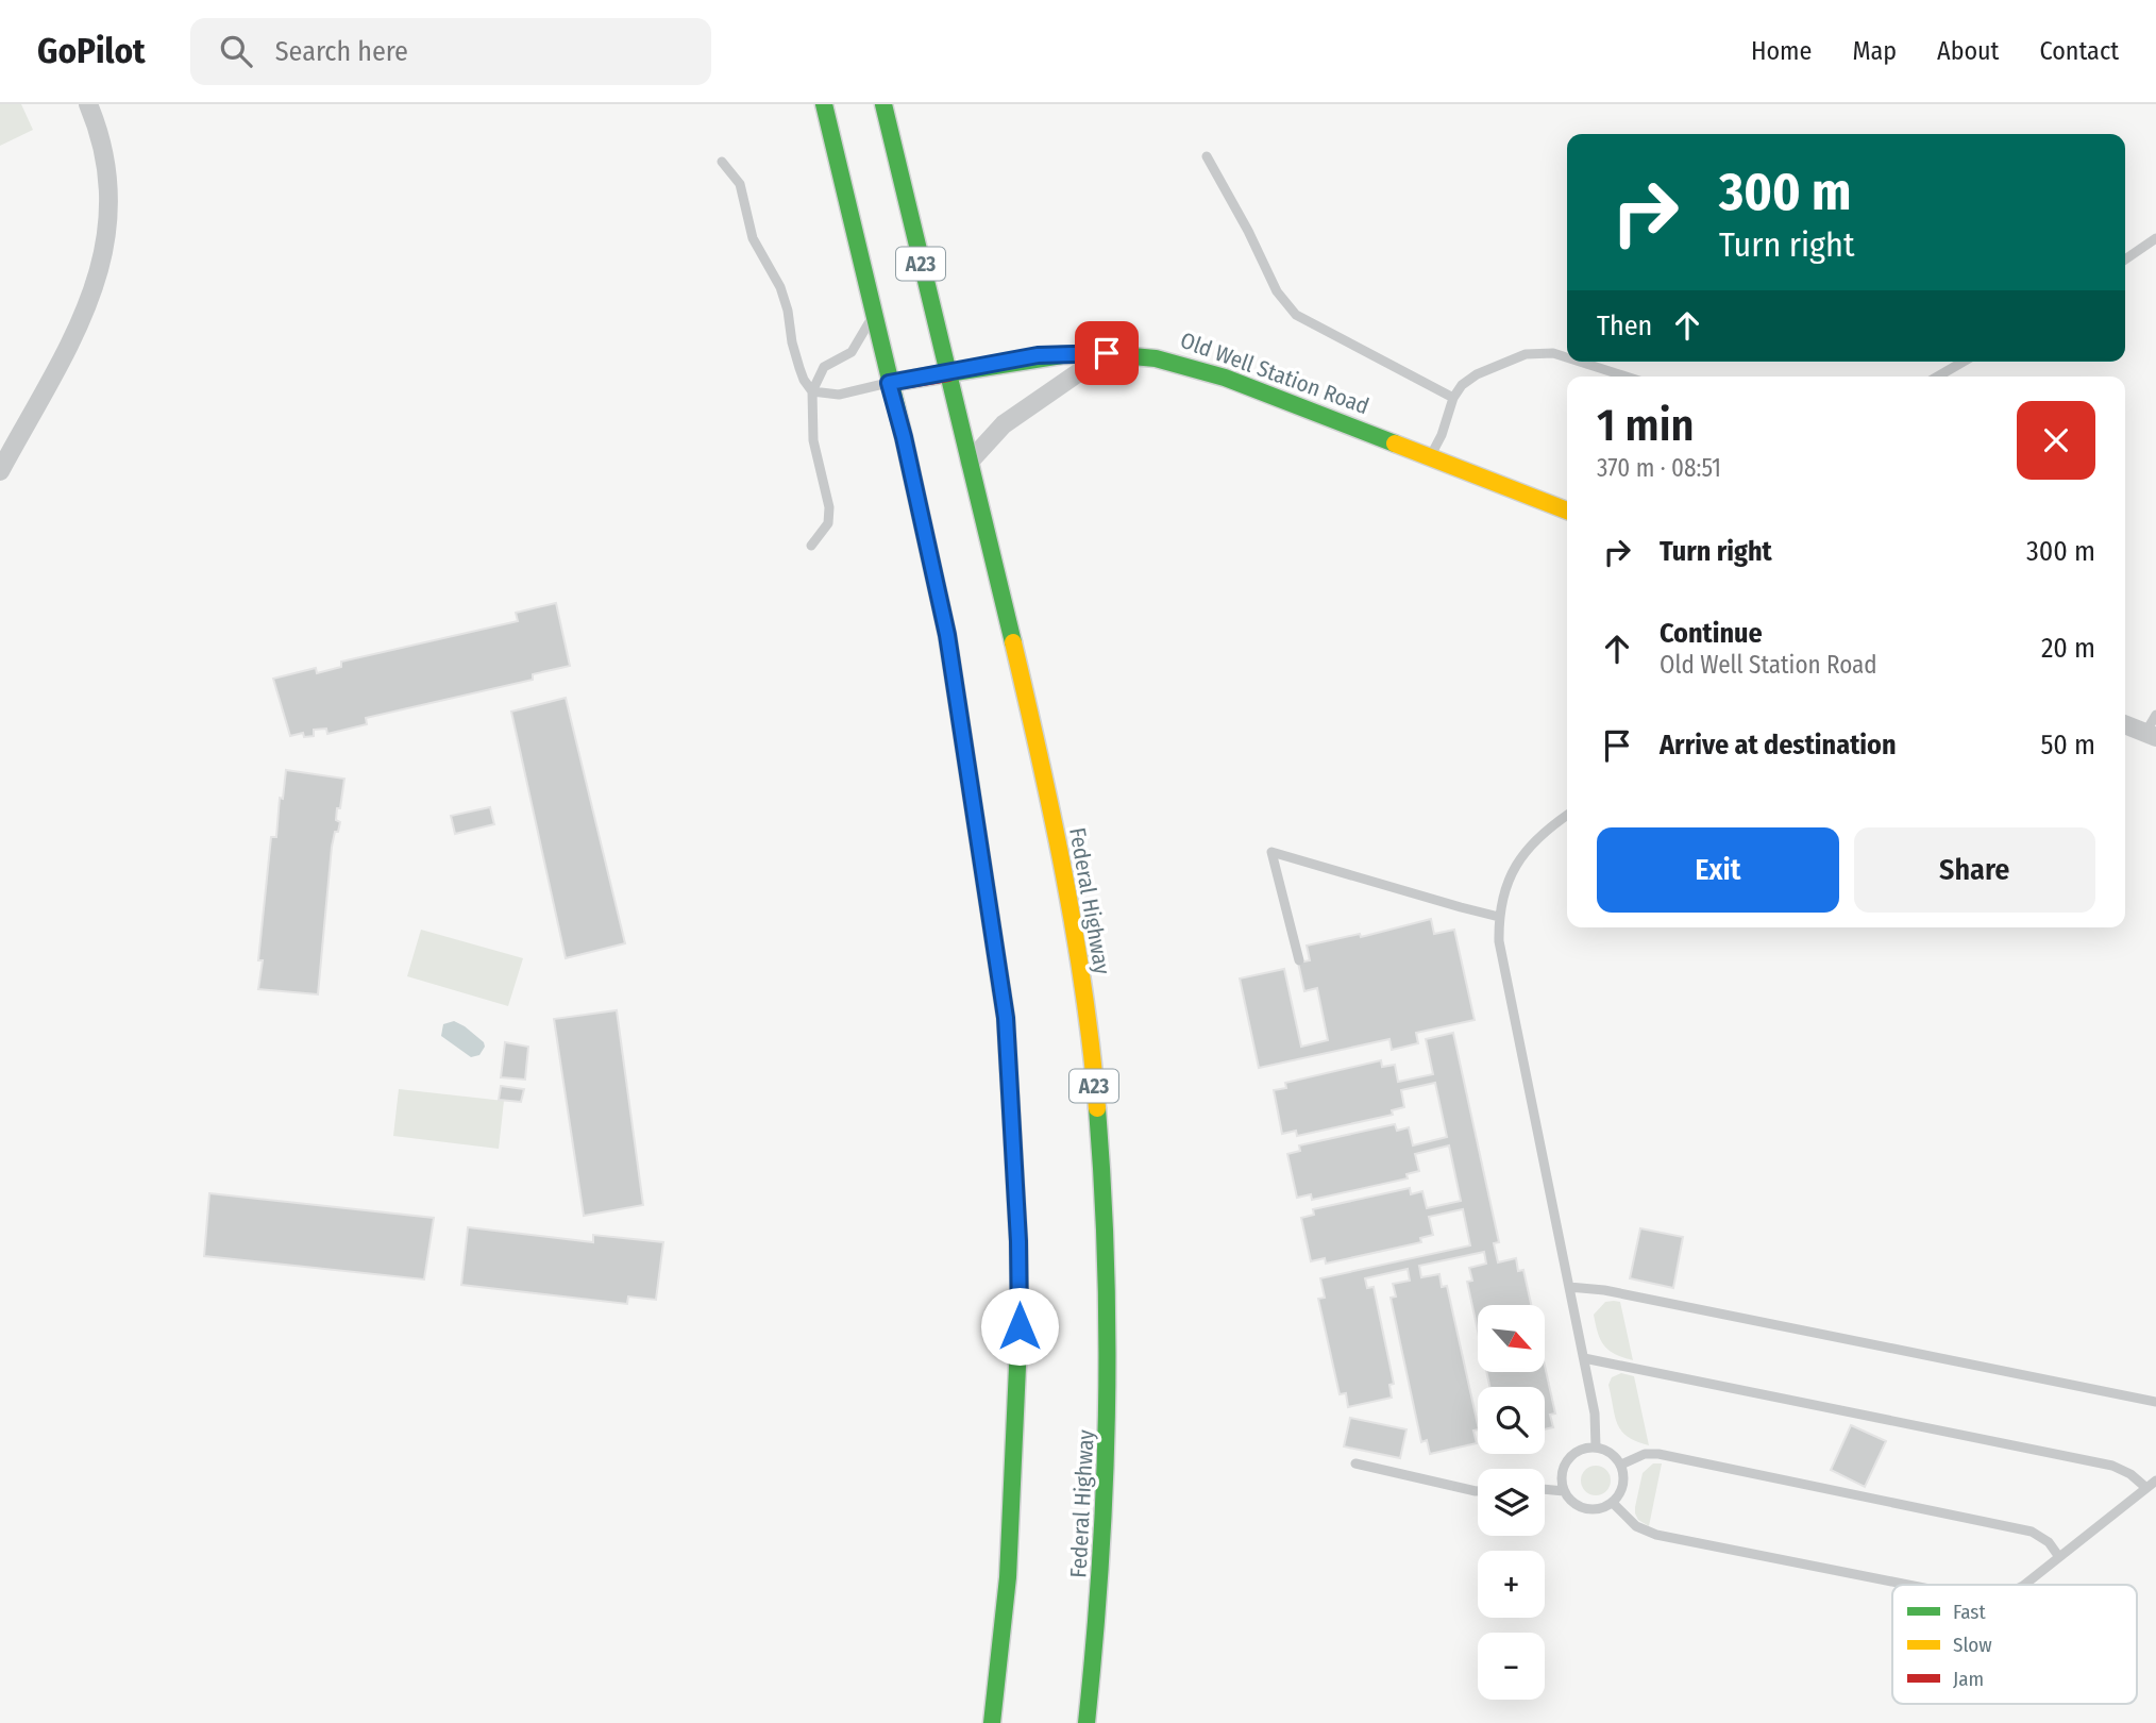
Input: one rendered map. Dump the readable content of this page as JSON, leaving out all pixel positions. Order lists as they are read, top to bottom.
{
  "streets": {
    "main road": ["A23", "Old Well Station Road", "Federal Highway"]
  },
  "crossings": [
    ["A23", "Old Well Station Road"],
    ["Old Well Station Road", "Federal Highway"]
  ],
  "legend": ["Fast", "Slow", "Jam"],
  "north": "bottom right",
  "page": {
    "header": "GoPilot",
    "search": "Search here",
    "nav": [
      "Home",
      "Map",
      "About",
      "Contact"
    ],
    "turn": ["300 m", "Turn right"],
    "then": "Then",
    "heading": ["1 min", "370 m · 08:51"],
    "list": [
      {
        "name": "Turn right",
        "value": "300 m"
      },
      {
        "name": "Continue",
        "note": "Old Well Station Road",
        "value": "20 m"
      },
      {
        "name": "Arrive at destination",
        "value": "50 m"
      }
    ],
    "buttons": ["Exit", "Share"],
    "map_buttons": ["+", "−"]
  }
}
